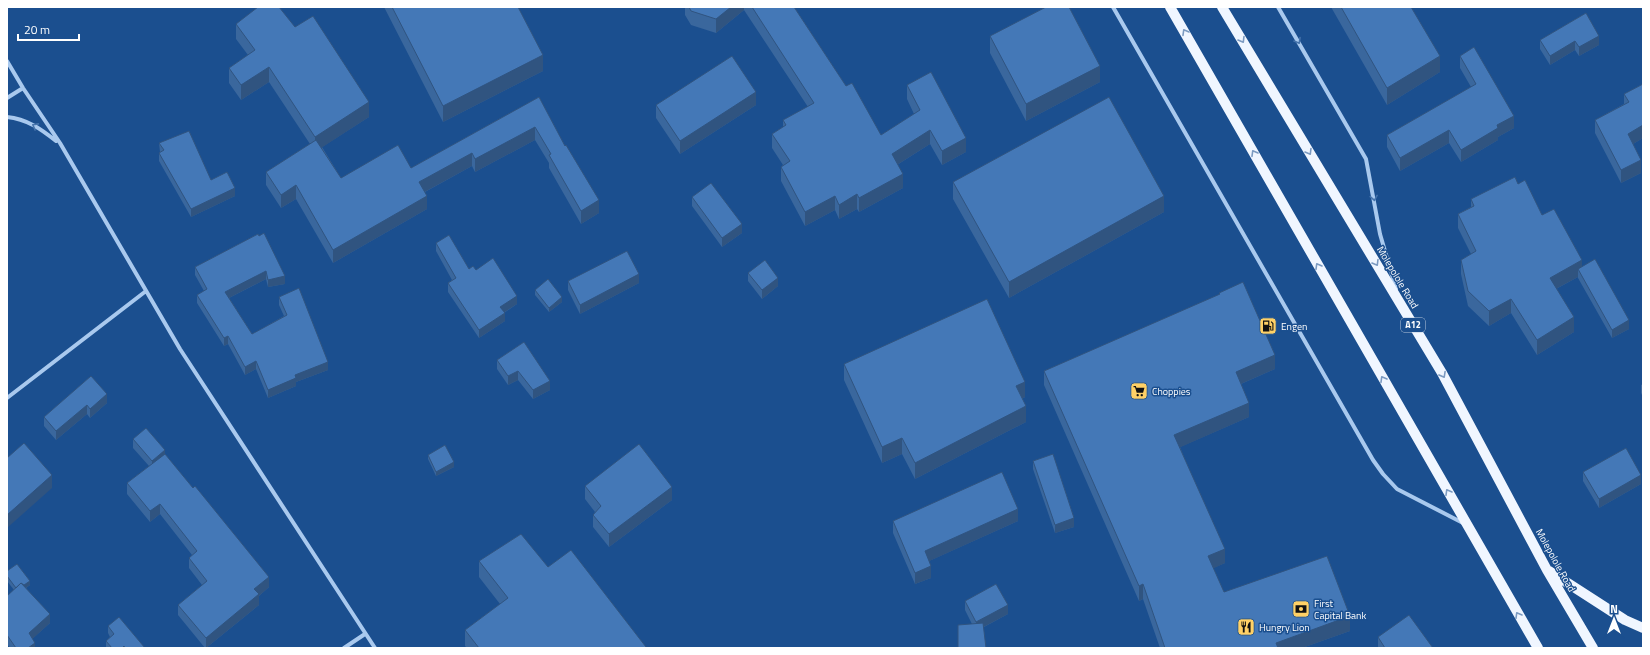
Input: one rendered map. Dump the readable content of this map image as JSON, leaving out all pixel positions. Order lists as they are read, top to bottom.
{
  "streets": {
    "main road": ["Molepolole Road", "A12"]
  },
  "places": {
    "fuel station": ["Engen"],
    "supermarket": ["Choppies"],
    "bank": ["First Capital Bank"],
    "restaurant": ["Hungry Lion"]
  },
  "scale_bar": "20 m",
  "north": "top"
}
